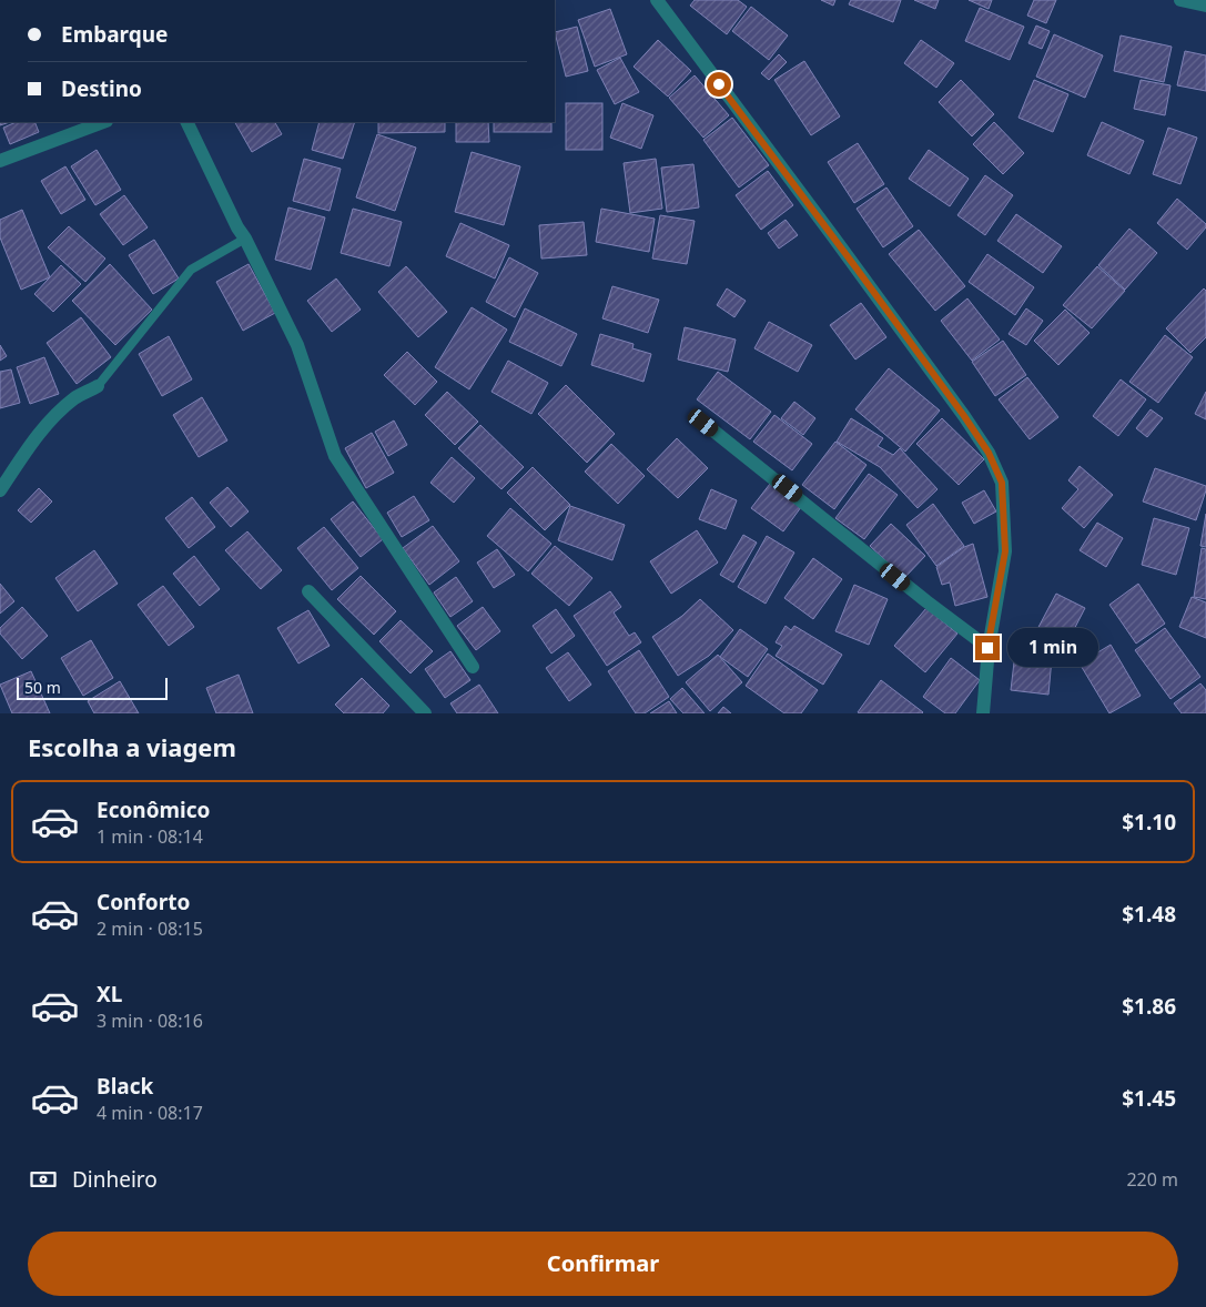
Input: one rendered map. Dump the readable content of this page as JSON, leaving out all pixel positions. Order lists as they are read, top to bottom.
{
  "scale_bar": "50 m",
  "page": {
    "banner": ["Embarque", "Destino"],
    "bubble": "1 min",
    "scale": "50 m",
    "heading": "Escolha a viagem",
    "list": [
      {
        "name": "Econômico",
        "note": "1 min · 08:14",
        "value": "$1.10"
      },
      {
        "name": "Conforto",
        "note": "2 min · 08:15",
        "value": "$1.48"
      },
      {
        "name": "XL",
        "note": "3 min · 08:16",
        "value": "$1.86"
      },
      {
        "name": "Black",
        "note": "4 min · 08:17",
        "value": "$1.45"
      }
    ],
    "pay": ["Dinheiro", "220 m"],
    "buttons": "Confirmar"
  }
}
